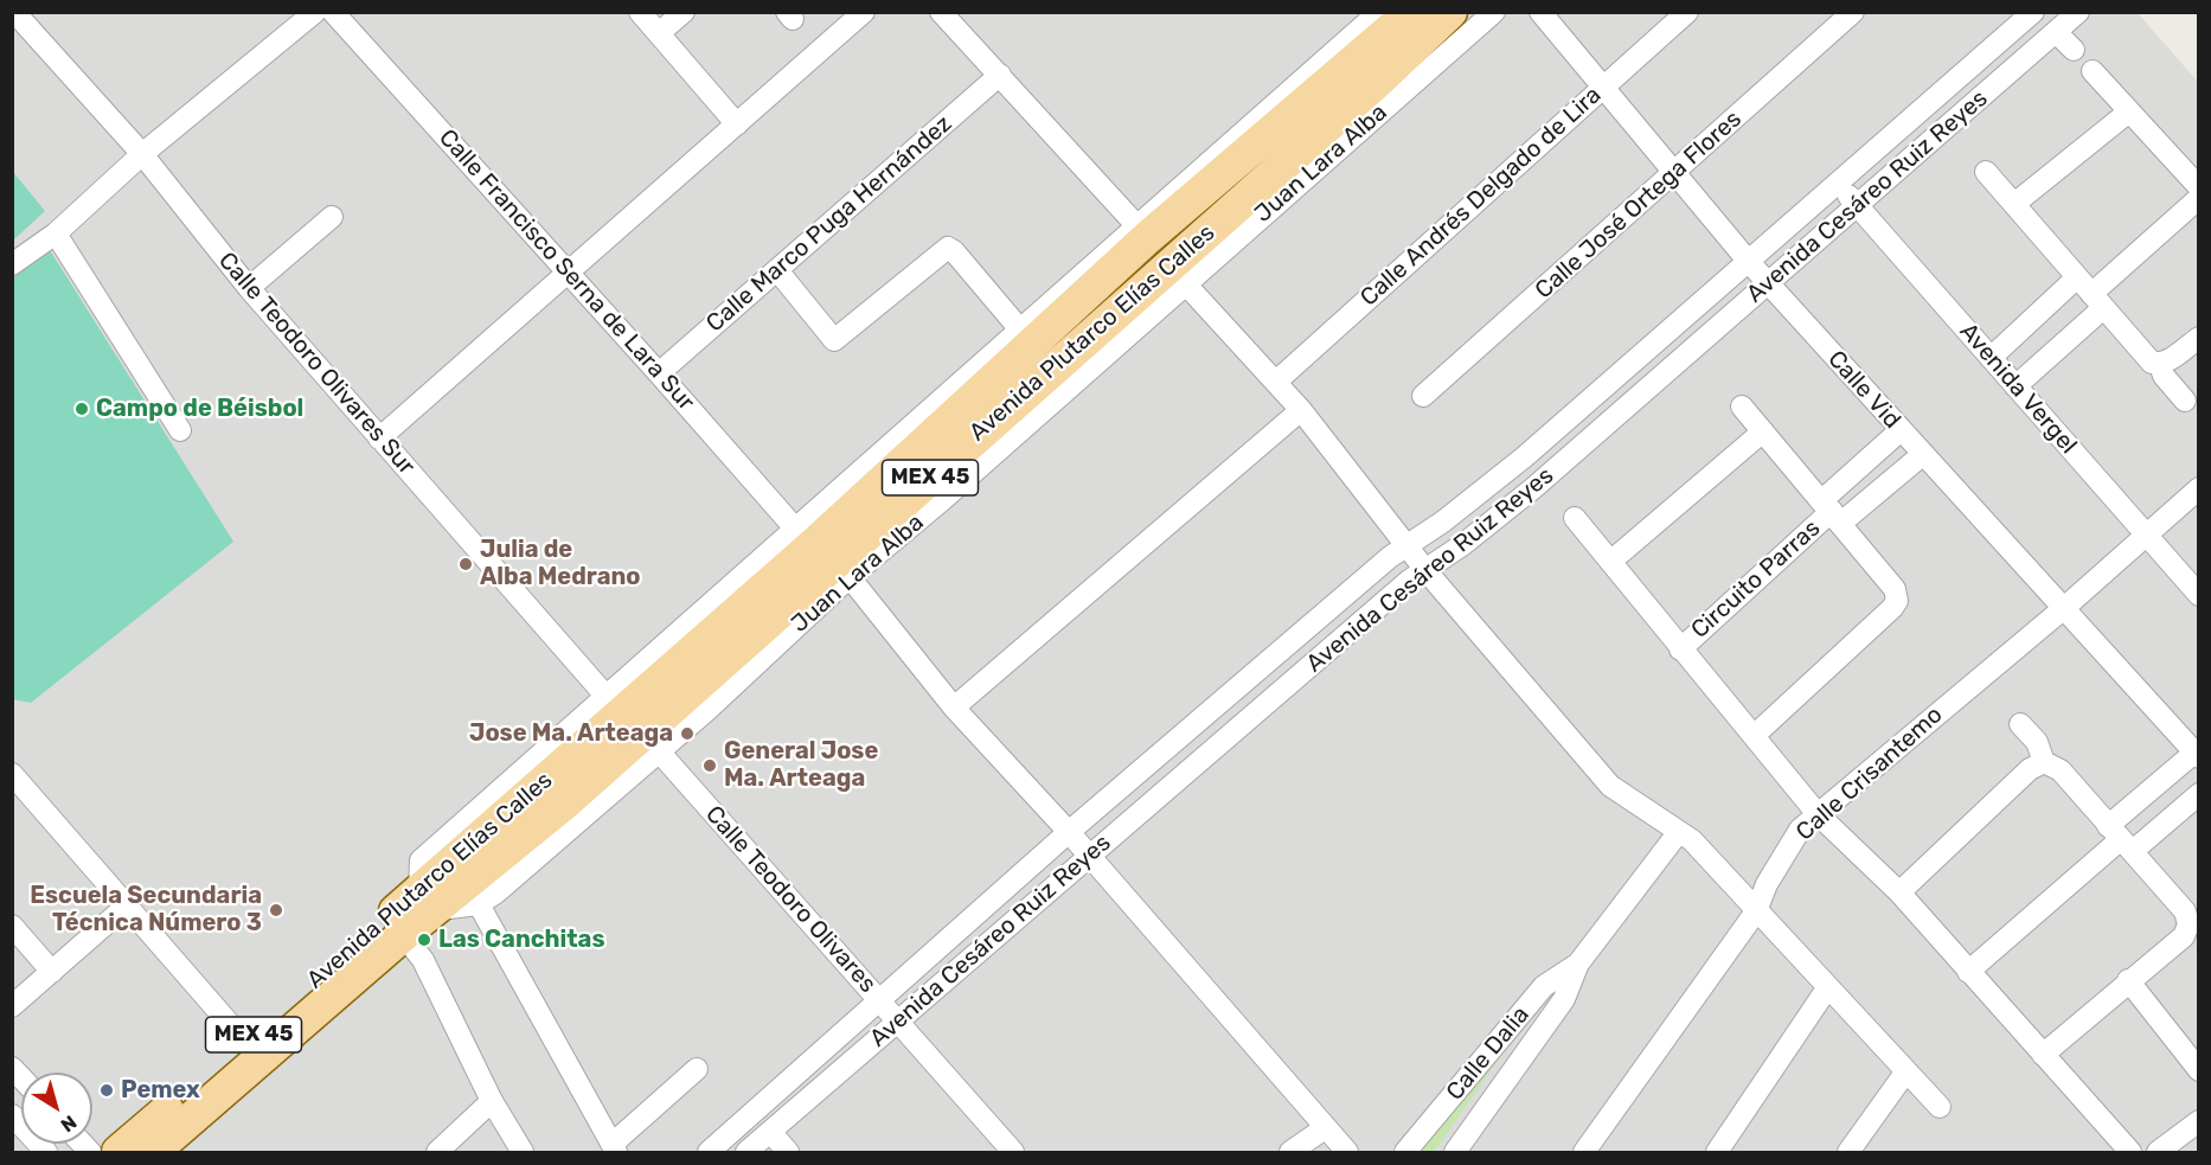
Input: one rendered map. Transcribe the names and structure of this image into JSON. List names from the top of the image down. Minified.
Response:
{"streets":{"main road":["Avenida Plutarco Elías Calles","MEX 45"],"street":["Juan Lara Alba","Calle Andrés Delgado de Lira","Avenida Cesáreo Ruiz Reyes","Calle José Ortega Flores","Calle Marco Puga Hernández","Calle Francisco Serna de Lara Sur","Calle Teodoro Olivares Sur","Avenida Vergel","Calle Vid","Circuito Parras","Calle Crisantemo","Calle Teodoro Olivares","Calle Dalia"]},"crossings":[["Juan Lara Alba","Avenida Plutarco Elías Calles"],["Juan Lara Alba","Calle Teodoro Olivares Sur"],["Juan Lara Alba","Calle Teodoro Olivares"],["Calle Andrés Delgado de Lira","Calle Vid"],["Avenida Cesáreo Ruiz Reyes","Avenida Vergel"],["Avenida Cesáreo Ruiz Reyes","Calle Vid"],["Avenida Cesáreo Ruiz Reyes","Calle Teodoro Olivares"],["Calle José Ortega Flores","Calle Vid"],["Calle Marco Puga Hernández","Calle Francisco Serna de Lara Sur"],["Avenida Plutarco Elías Calles","Calle Teodoro Olivares Sur"],["Avenida Plutarco Elías Calles","Calle Teodoro Olivares"],["Calle Teodoro Olivares Sur","Calle Teodoro Olivares"],["Avenida Vergel","Calle Crisantemo"],["Calle Vid","Circuito Parras"],["Calle Vid","Calle Crisantemo"],["Circuito Parras","Calle Crisantemo"]],"places":["Campo de Béisbol","Julia de Alba Medrano","Jose Ma. Arteaga","General Jose Ma. Arteaga","Escuela Secundaria Técnica Número 3","Las Canchitas","Pemex"],"north":"bottom right"}
